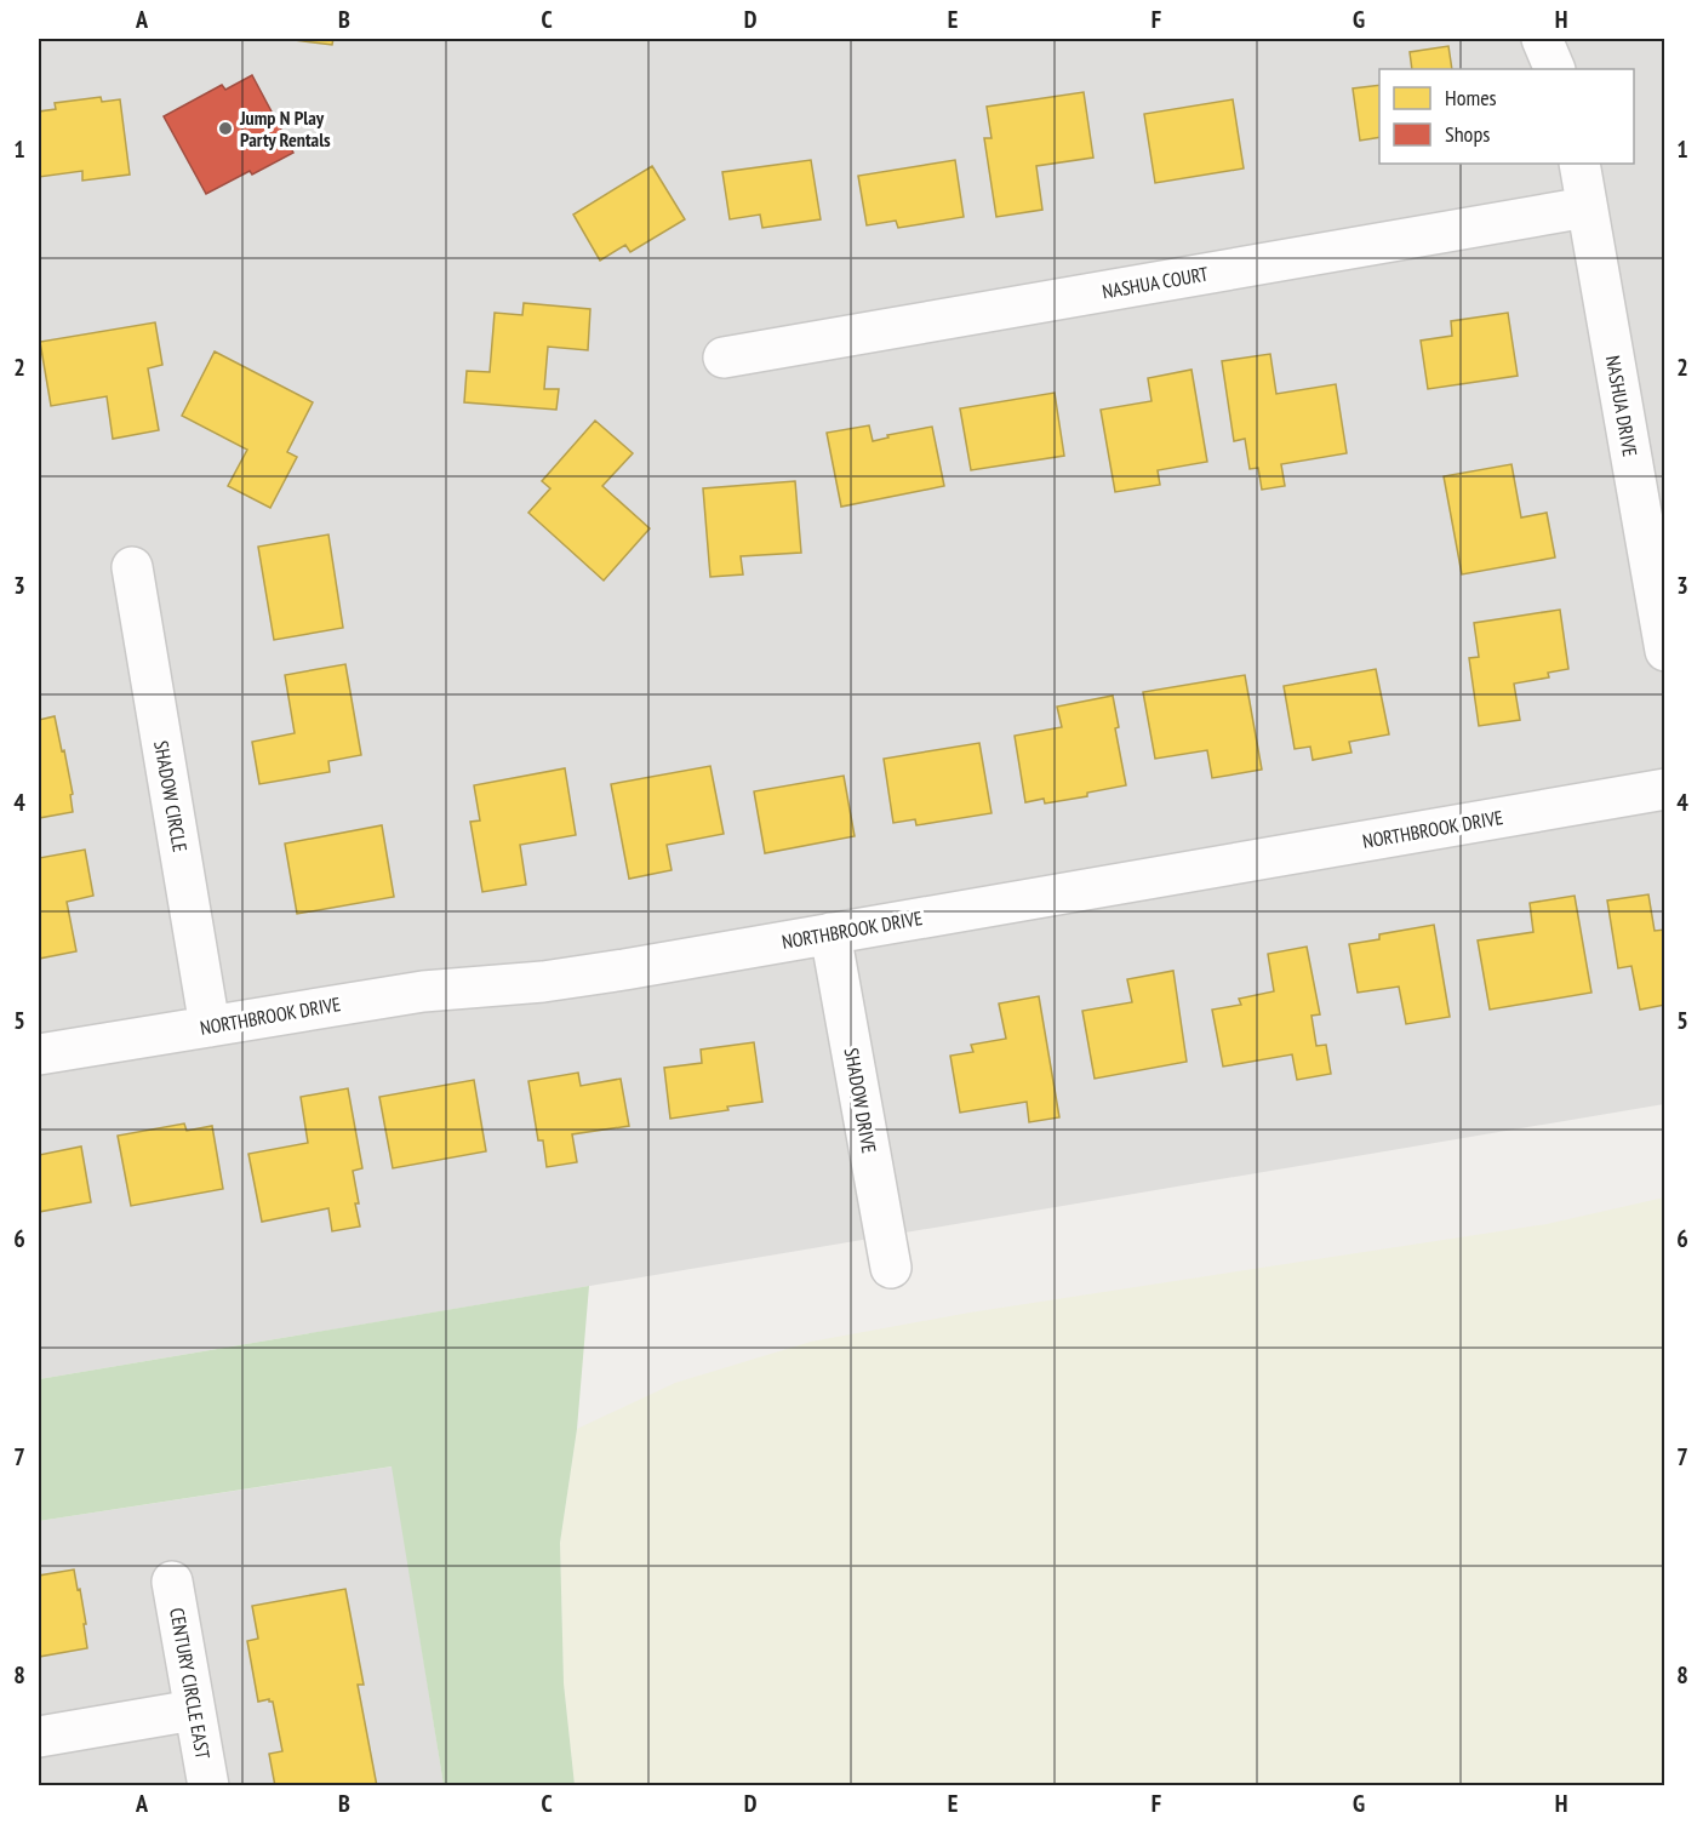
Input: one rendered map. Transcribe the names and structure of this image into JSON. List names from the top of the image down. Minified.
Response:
{"streets":{"street":["NASHUA COURT","NASHUA DRIVE","SHADOW CIRCLE","NORTHBROOK DRIVE","SHADOW DRIVE","CENTURY CIRCLE EAST"]},"crossings":[["NASHUA COURT","NASHUA DRIVE"],["SHADOW CIRCLE","NORTHBROOK DRIVE"],["NORTHBROOK DRIVE","SHADOW DRIVE"]],"places":["Jump N Play Party Rentals"],"legend":["Homes","Shops"],"grid":{"columns":["A","B","C","D","E","F","G","H"],"rows":["1","2","3","4","5","6","7","8"]}}
